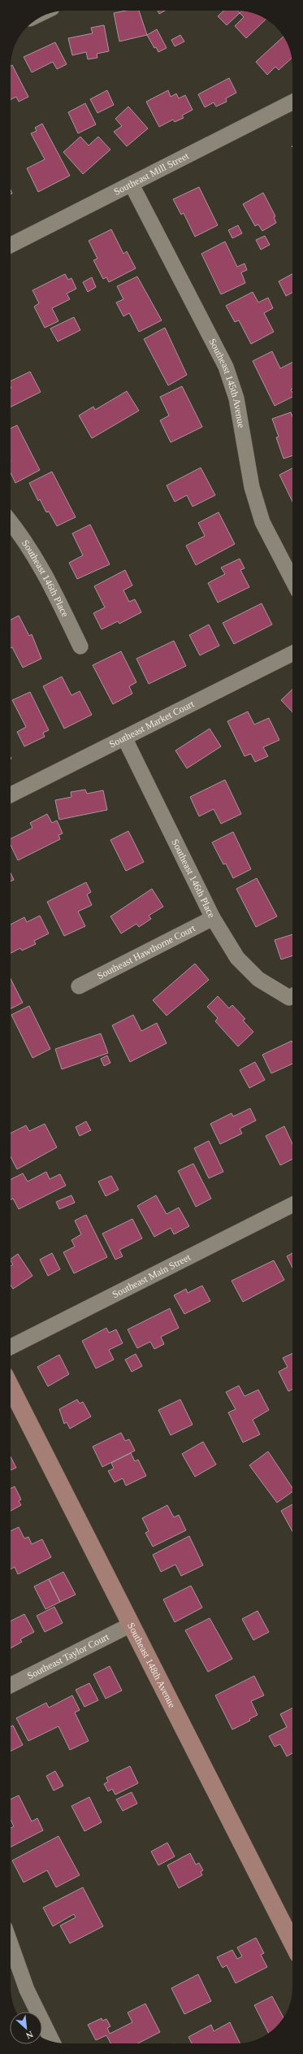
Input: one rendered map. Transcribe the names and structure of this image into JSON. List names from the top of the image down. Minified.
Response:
{"streets":{"main road":["Southeast 148th Avenue"],"street":["Southeast Mill Street","Southeast 145th Avenue","Southeast 146th Place","Southeast Market Court","Southeast Hawthorne Court","Southeast Main Street","Southeast Taylor Court"]},"crossings":[["Southeast Mill Street","Southeast 145th Avenue"],["Southeast 146th Place","Southeast Market Court"],["Southeast 146th Place","Southeast Hawthorne Court"],["Southeast Taylor Court","Southeast 148th Avenue"]],"north":"bottom right"}
